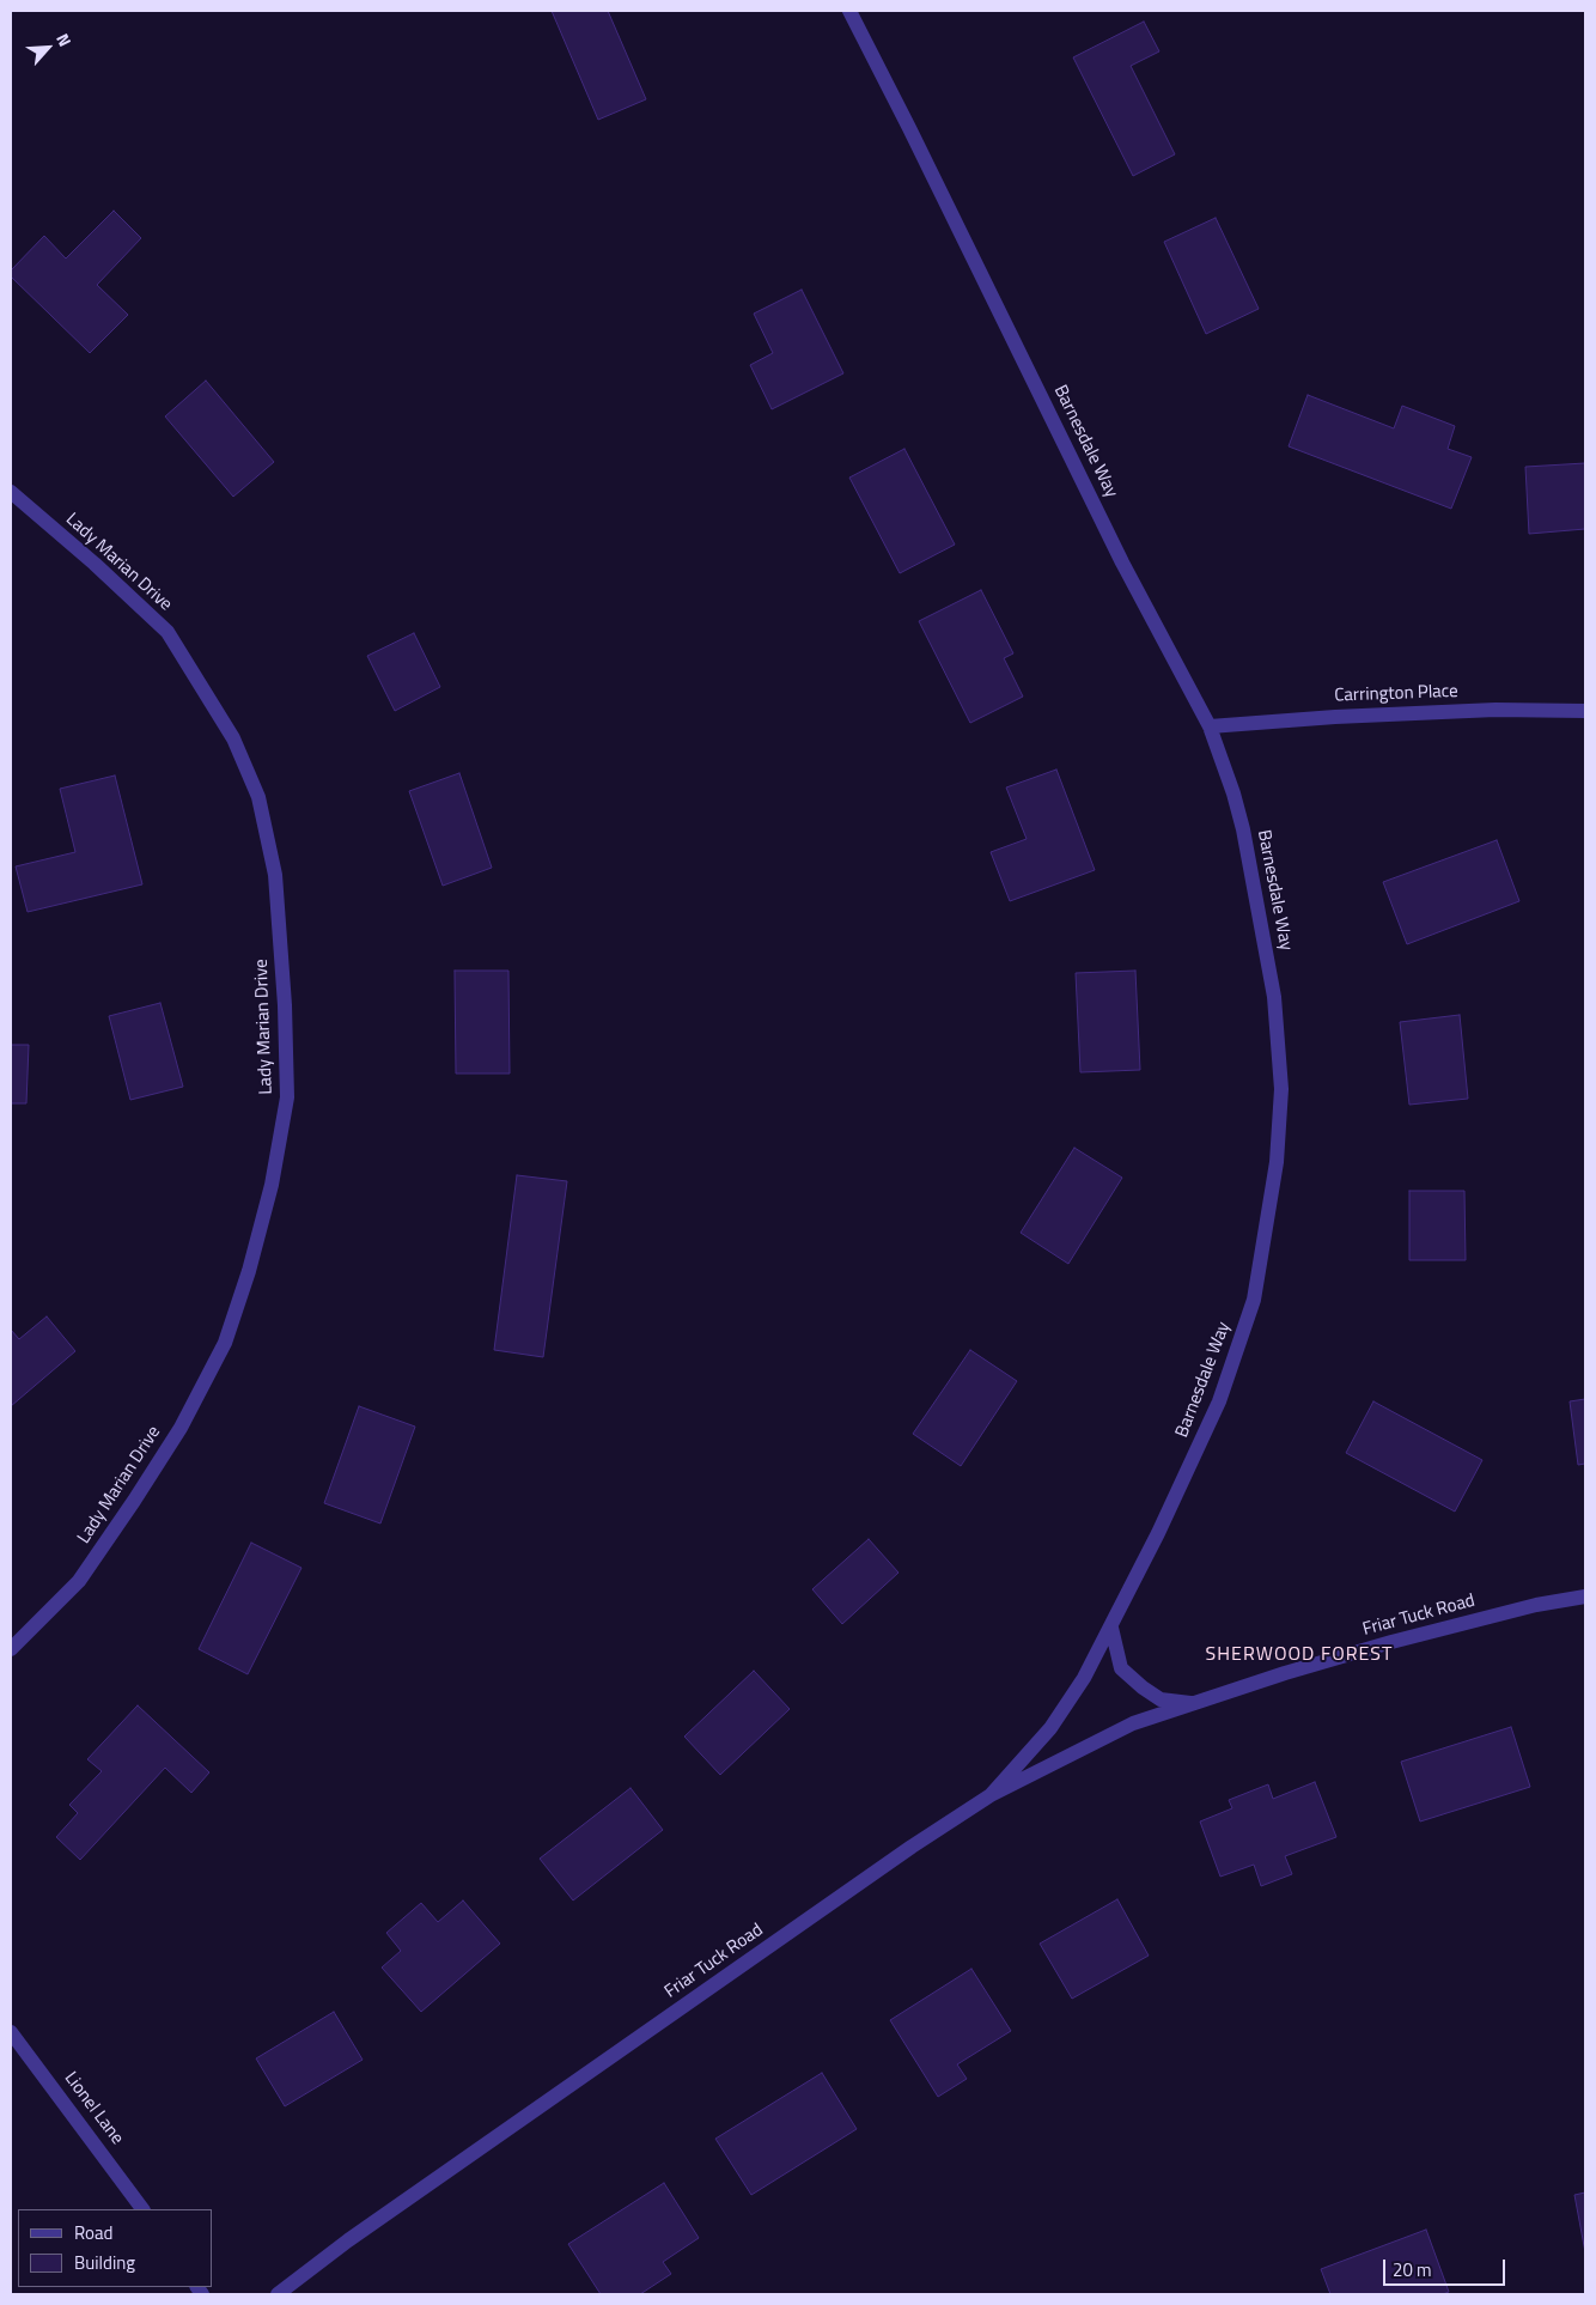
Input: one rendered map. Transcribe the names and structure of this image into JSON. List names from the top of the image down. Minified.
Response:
{"streets":{"street":["Barnesdale Way","Lady Marian Drive","Carrington Place","Friar Tuck Road","Lionel Lane"]},"crossings":[["Barnesdale Way","Carrington Place"],["Barnesdale Way","Friar Tuck Road"]],"districts":["SHERWOOD FOREST"],"legend":["Road","Building"],"scale_bar":"20 m","north":"top right"}
